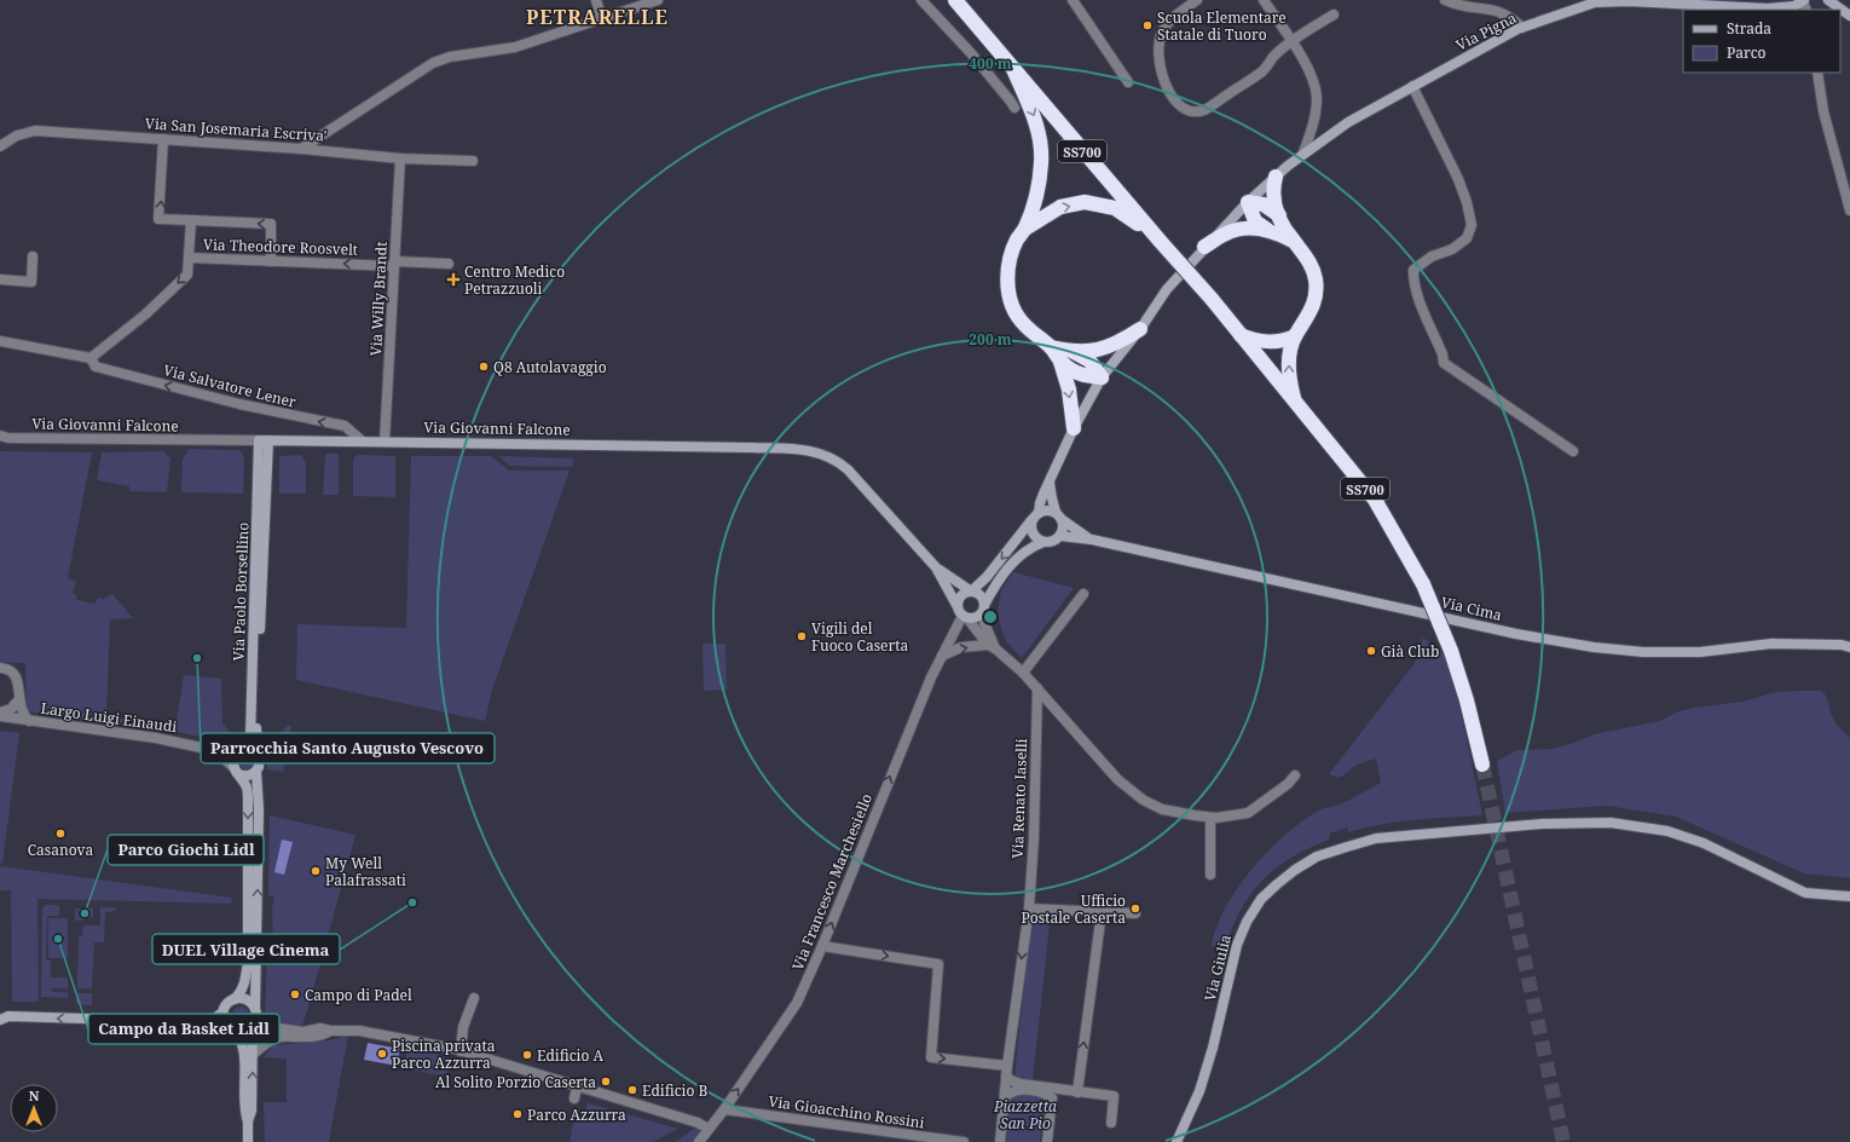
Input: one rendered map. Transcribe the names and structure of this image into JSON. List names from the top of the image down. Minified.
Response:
{"streets":{"highway":["SS700"],"street":["Via Pigna","Via San Josemaria Escriva'","Via Theodore Roosvelt","Via Willy Brandt","Via Salvatore Lener","Via Giovanni Falcone","Via Paolo Borsellino","Via Cima","Largo Luigi Einaudi","Via Renato Iaselli","Via Francesco Marchesiello","Via Giulia","Via Gioacchino Rossini"]},"crossings":[["Via San Josemaria Escriva'","Via Willy Brandt"],["Via Theodore Roosvelt","Via Willy Brandt"],["Via Theodore Roosvelt","Via Salvatore Lener"],["Via Willy Brandt","Via Giovanni Falcone"],["Via Salvatore Lener","Via Giovanni Falcone"],["Via Giovanni Falcone","Via Paolo Borsellino"],["Via Giovanni Falcone","Via Francesco Marchesiello"],["Via Paolo Borsellino","Largo Luigi Einaudi"],["Via Francesco Marchesiello","Via Gioacchino Rossini"]],"one_way":["Via Theodore Roosvelt","Via Salvatore Lener","Via Francesco Marchesiello"],"districts":["PETRARELLE"],"parks":["Piazzetta San Pio"],"places":{"other":["Scuola Elementare Statale di Tuoro","Q8 Autolavaggio","Vigili del Fuoco Caserta","Già Club","Parrocchia Santo Augusto Vescovo","Casanova","My Well Palafrassati","DUEL Village Cinema","Ufficio Postale Caserta","Parco Giochi Lidl","Campo da Basket Lidl","Campo di Padel","Piscina privata Parco Azzurra","Edificio A","Al Solito Porzio Caserta","Edificio B","Parco Azzurra"],"health":["Centro Medico Petrazzuoli"]},"legend":["Strada","Parco"],"north":"top","rings":["400 m","200 m"]}
